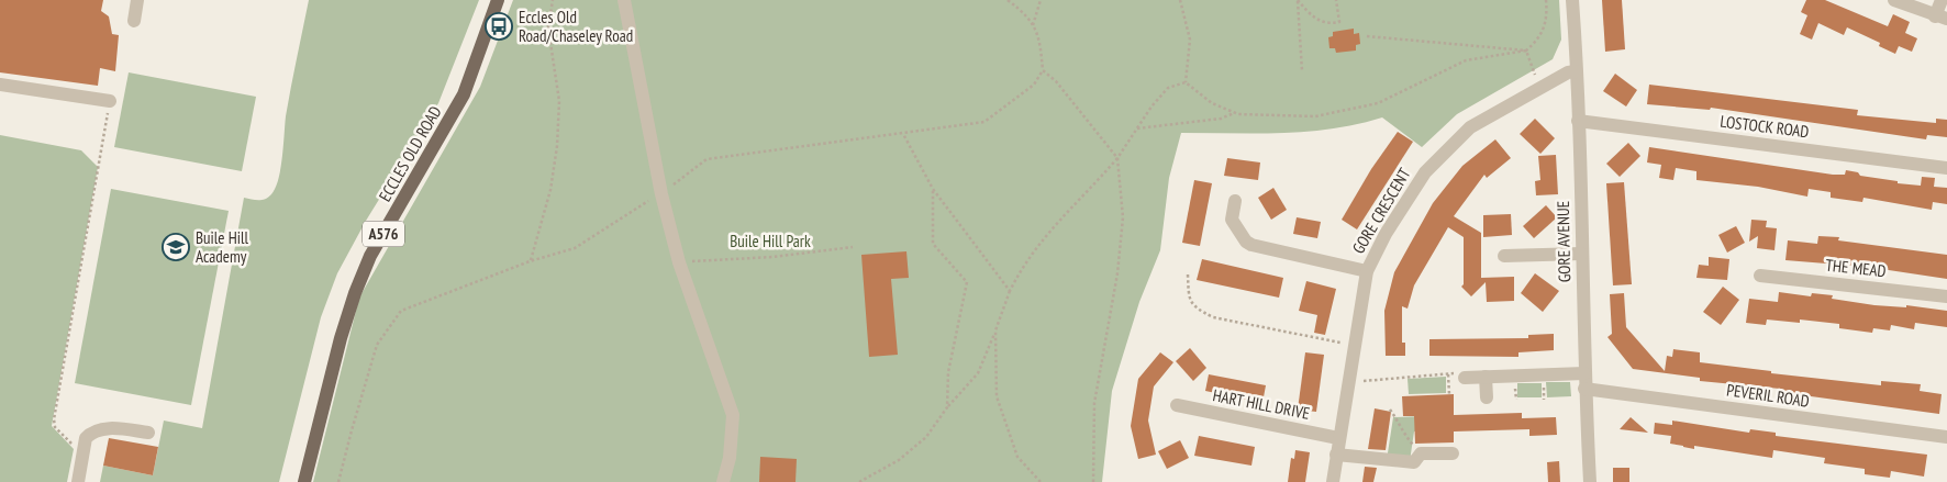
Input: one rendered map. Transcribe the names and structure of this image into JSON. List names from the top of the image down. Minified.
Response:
{"streets":{"main road":["ECCLES OLD ROAD","A576"],"street":["LOSTOCK ROAD","GORE CRESCENT","GORE AVENUE","THE MEAD","PEVERIL ROAD","HART HILL DRIVE"]},"crossings":[["LOSTOCK ROAD","GORE AVENUE"],["GORE CRESCENT","GORE AVENUE"],["GORE CRESCENT","HART HILL DRIVE"],["GORE AVENUE","PEVERIL ROAD"]],"parks":["Buile Hill Park"],"places":{"bus stop":["Eccles Old Road/Chaseley Road"],"school or university":["Buile Hill Academy"]}}
